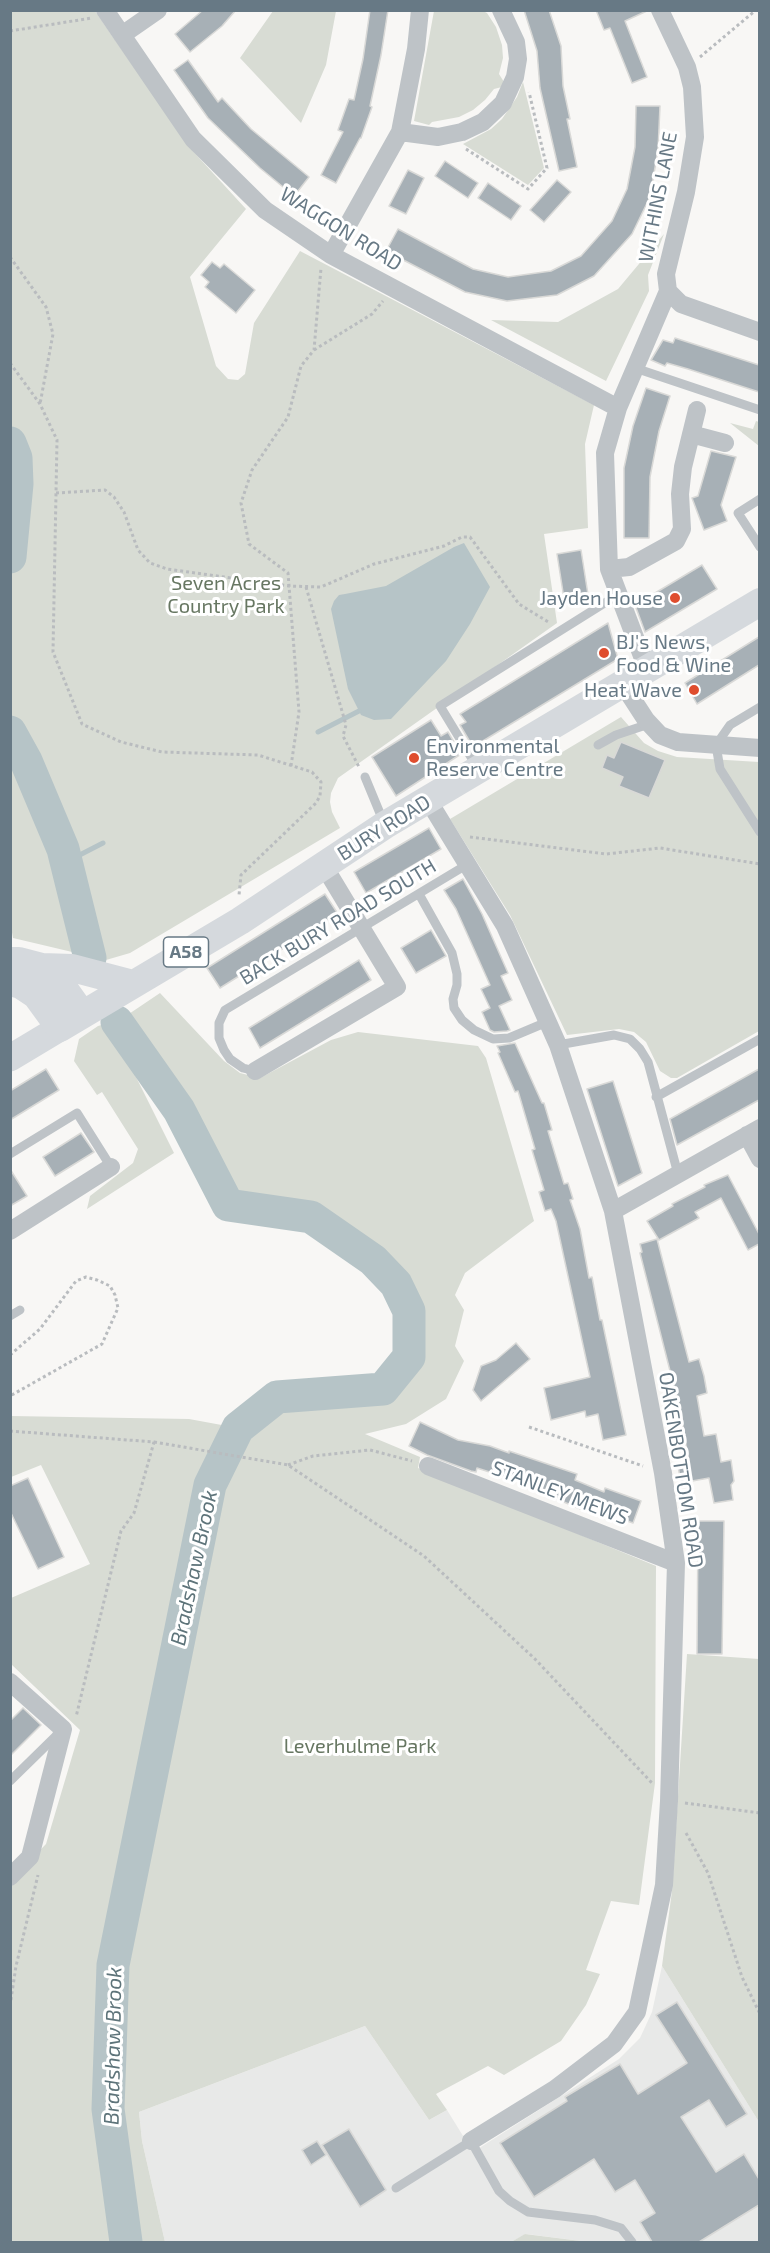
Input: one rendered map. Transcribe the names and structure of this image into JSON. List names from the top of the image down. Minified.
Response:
{"streets":{"highway":["BURY ROAD","A58"],"street":["WITHINS LANE","WAGGON ROAD","OAKENBOTTOM ROAD","STANLEY MEWS"],"lane":["BACK BURY ROAD SOUTH"]},"crossings":[["BURY ROAD","OAKENBOTTOM ROAD"],["BACK BURY ROAD SOUTH","OAKENBOTTOM ROAD"],["OAKENBOTTOM ROAD","STANLEY MEWS"]],"water":["Bradshaw Brook"],"parks":["Seven Acres Country Park","Leverhulme Park"],"places":["Jayden House","BJ's News, Food & Wine","Heat Wave","Environmental Reserve Centre"]}
